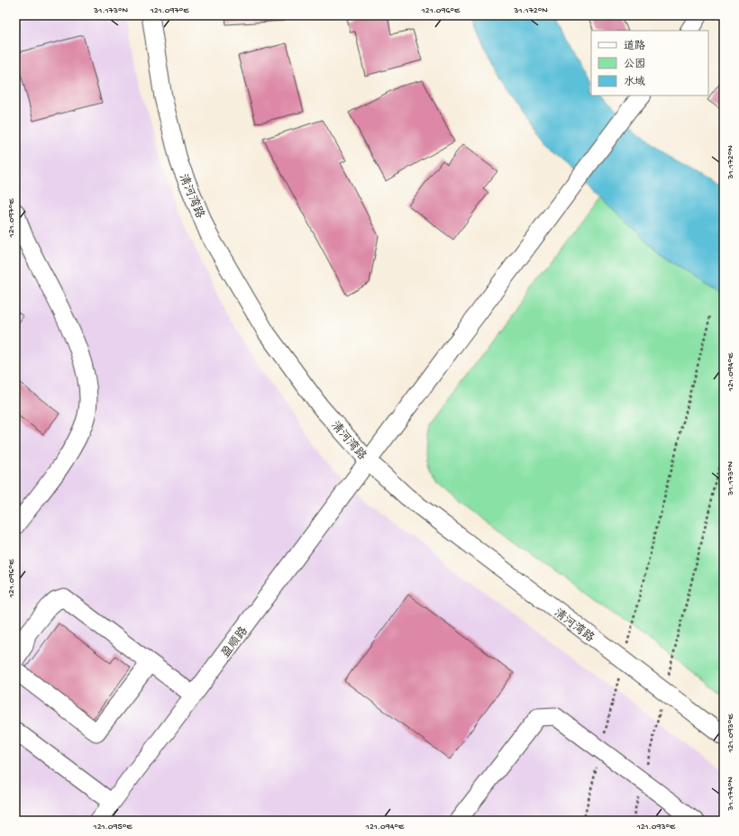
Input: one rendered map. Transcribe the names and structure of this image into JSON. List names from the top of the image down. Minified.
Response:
{"streets":{"street":["清河湾路","盈顺路"]},"crossings":[["清河湾路","盈顺路"]],"legend":["道路","公园","水域"],"coordinates":["31.173°N","121.097°E","121.096°E","31.172°N","121.094°E","121.093°E","31.174°N","121.095°E"]}
